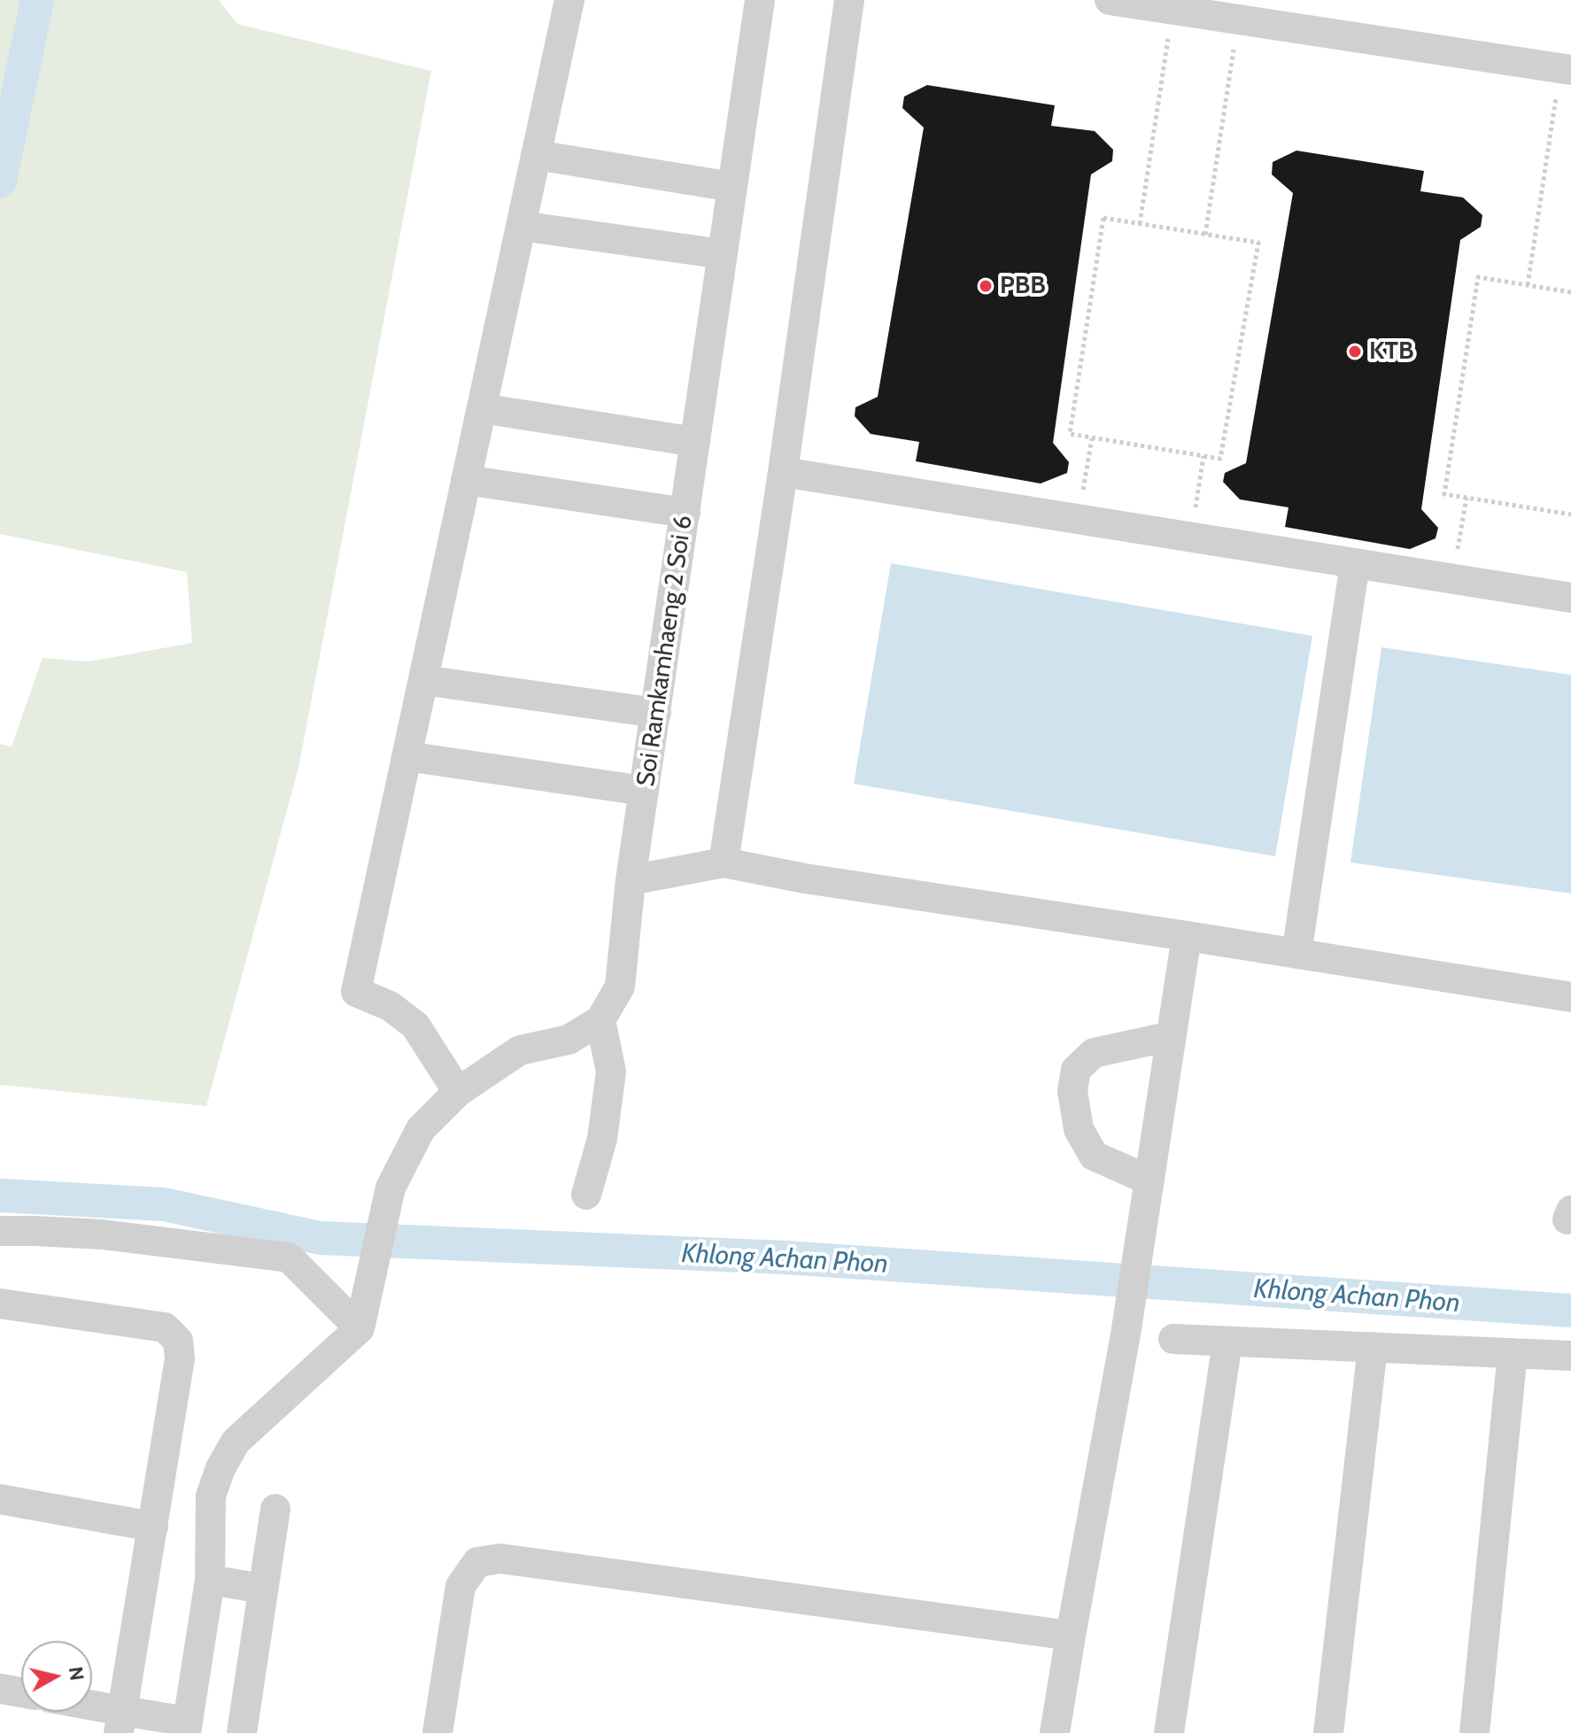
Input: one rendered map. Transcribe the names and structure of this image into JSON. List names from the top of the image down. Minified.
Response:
{"streets":{"street":["Soi Ramkamhaeng 2 Soi 6"]},"water":["Khlong Achan Phon"],"places":["PBB","KTB"],"north":"right"}
